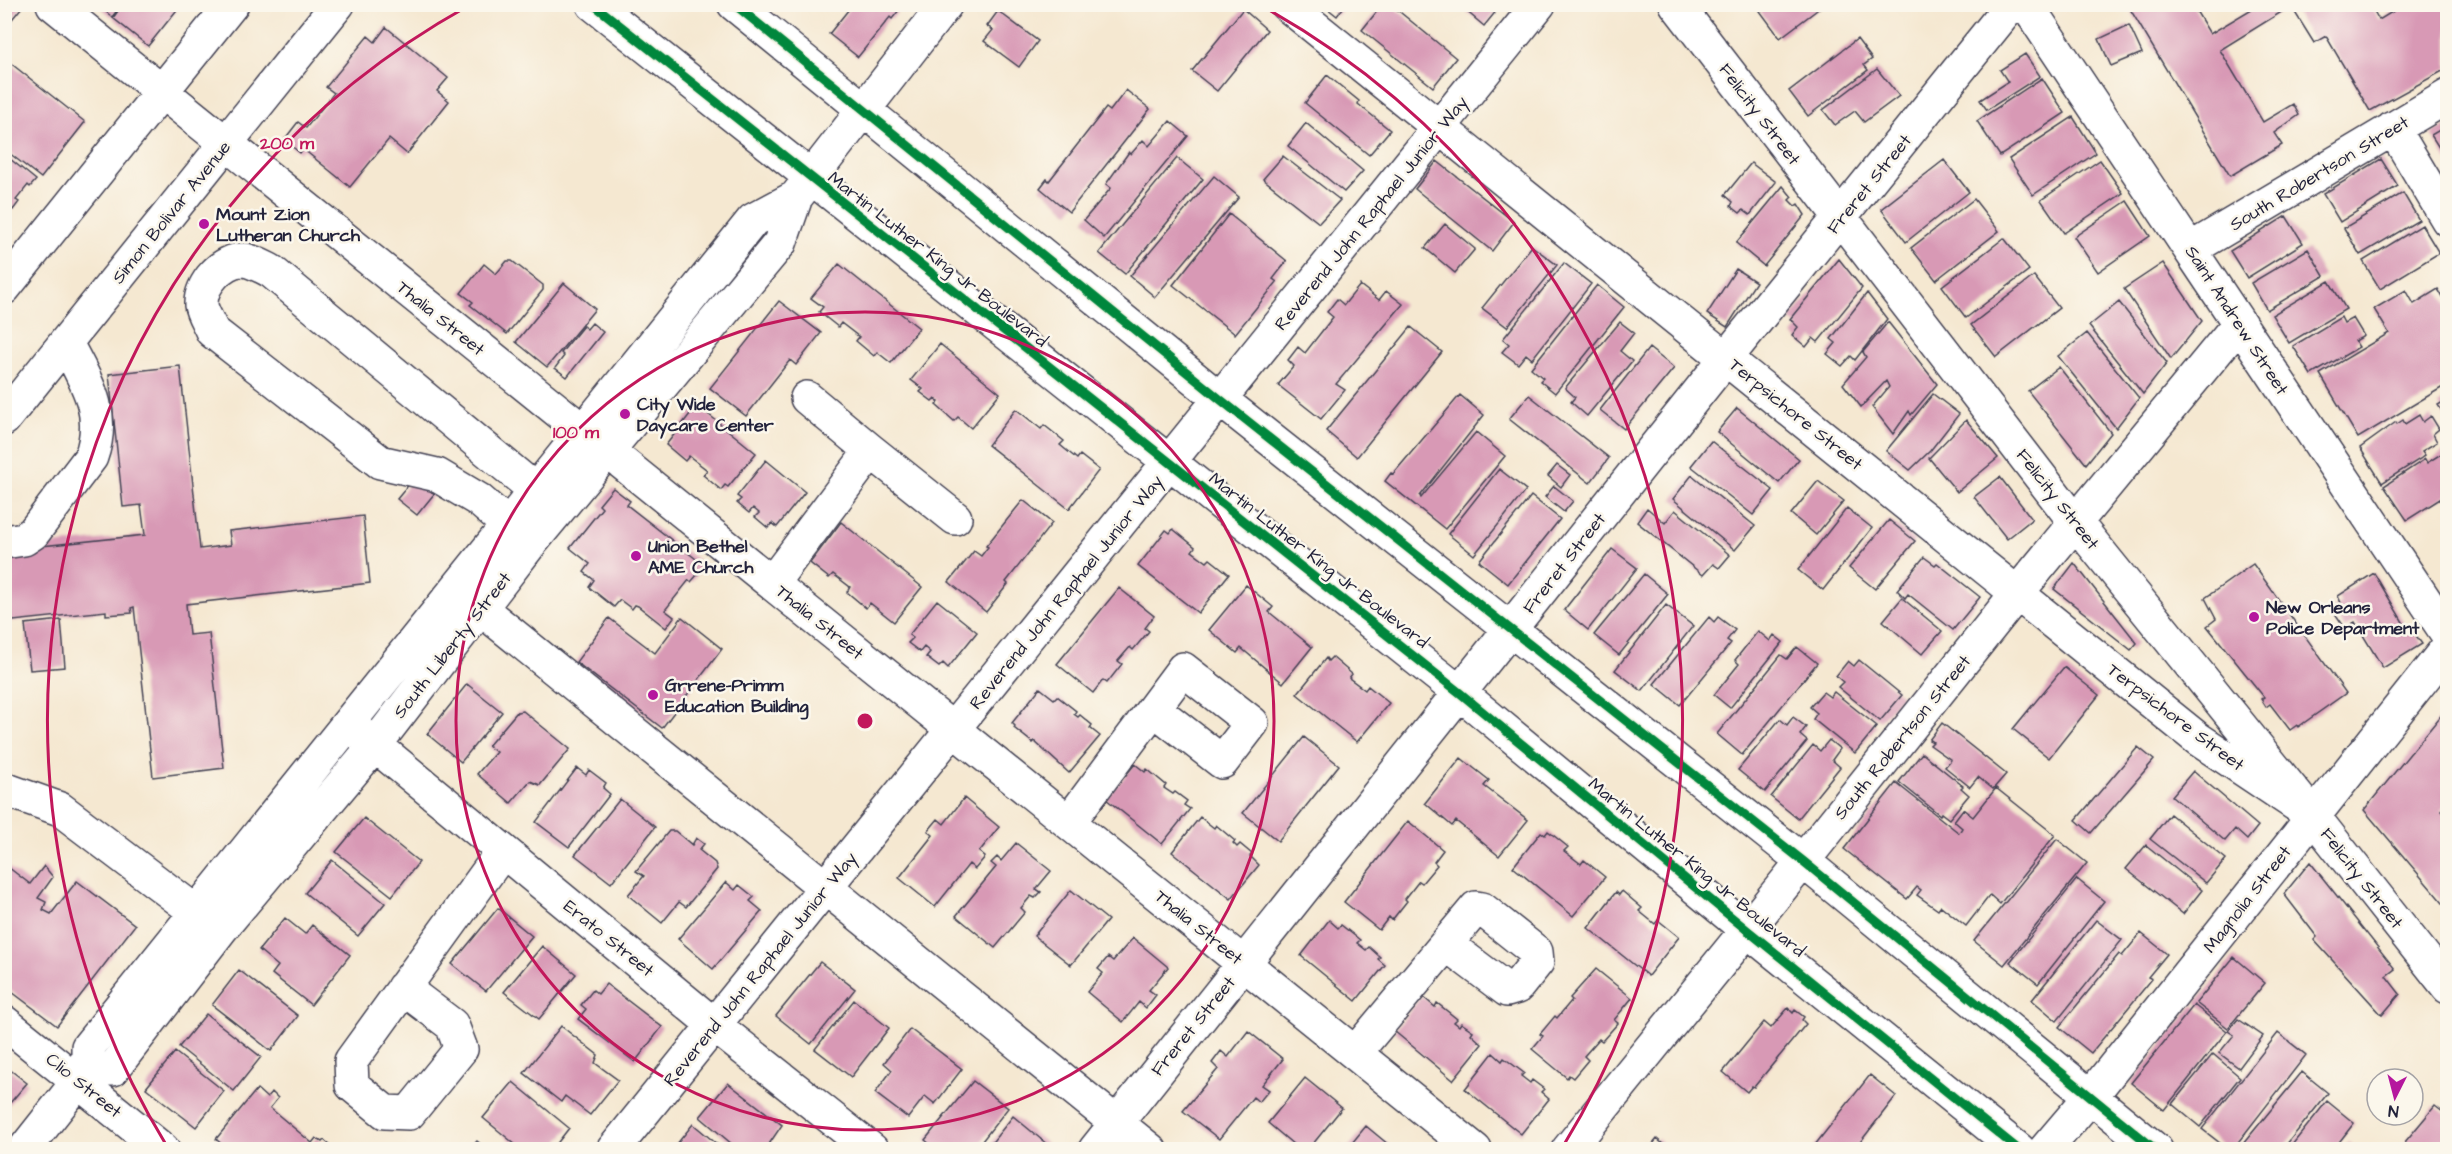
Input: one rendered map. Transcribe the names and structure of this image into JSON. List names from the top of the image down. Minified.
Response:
{"streets":{"street":["Felicity Street","South Robertson Street","Freret Street","Simon Bolivar Avenue","Reverend John Raphael Junior Way","Martin Luther King Jr Boulevard","Thalia Street","Saint Andrew Street","Terpsichore Street","South Liberty Street","Magnolia Street","Erato Street","Clio Street"]},"crossings":[["Felicity Street","South Robertson Street"],["Felicity Street","Freret Street"],["Felicity Street","Terpsichore Street"],["Felicity Street","Magnolia Street"],["South Robertson Street","Martin Luther King Jr Boulevard"],["South Robertson Street","Saint Andrew Street"],["South Robertson Street","Terpsichore Street"],["Freret Street","Martin Luther King Jr Boulevard"],["Freret Street","Thalia Street"],["Freret Street","Terpsichore Street"],["Simon Bolivar Avenue","Thalia Street"],["Reverend John Raphael Junior Way","Martin Luther King Jr Boulevard"],["Reverend John Raphael Junior Way","Thalia Street"],["Reverend John Raphael Junior Way","Terpsichore Street"],["Reverend John Raphael Junior Way","Erato Street"],["Martin Luther King Jr Boulevard","South Liberty Street"],["Thalia Street","South Liberty Street"],["Terpsichore Street","Magnolia Street"],["South Liberty Street","Erato Street"],["South Liberty Street","Clio Street"]],"places":["Mount Zion Lutheran Church","City Wide Daycare Center","Union Bethel AME Church","New Orleans Police Department","Grrene-Primm Education Building"],"north":"bottom","rings":["200 m","100 m"]}
